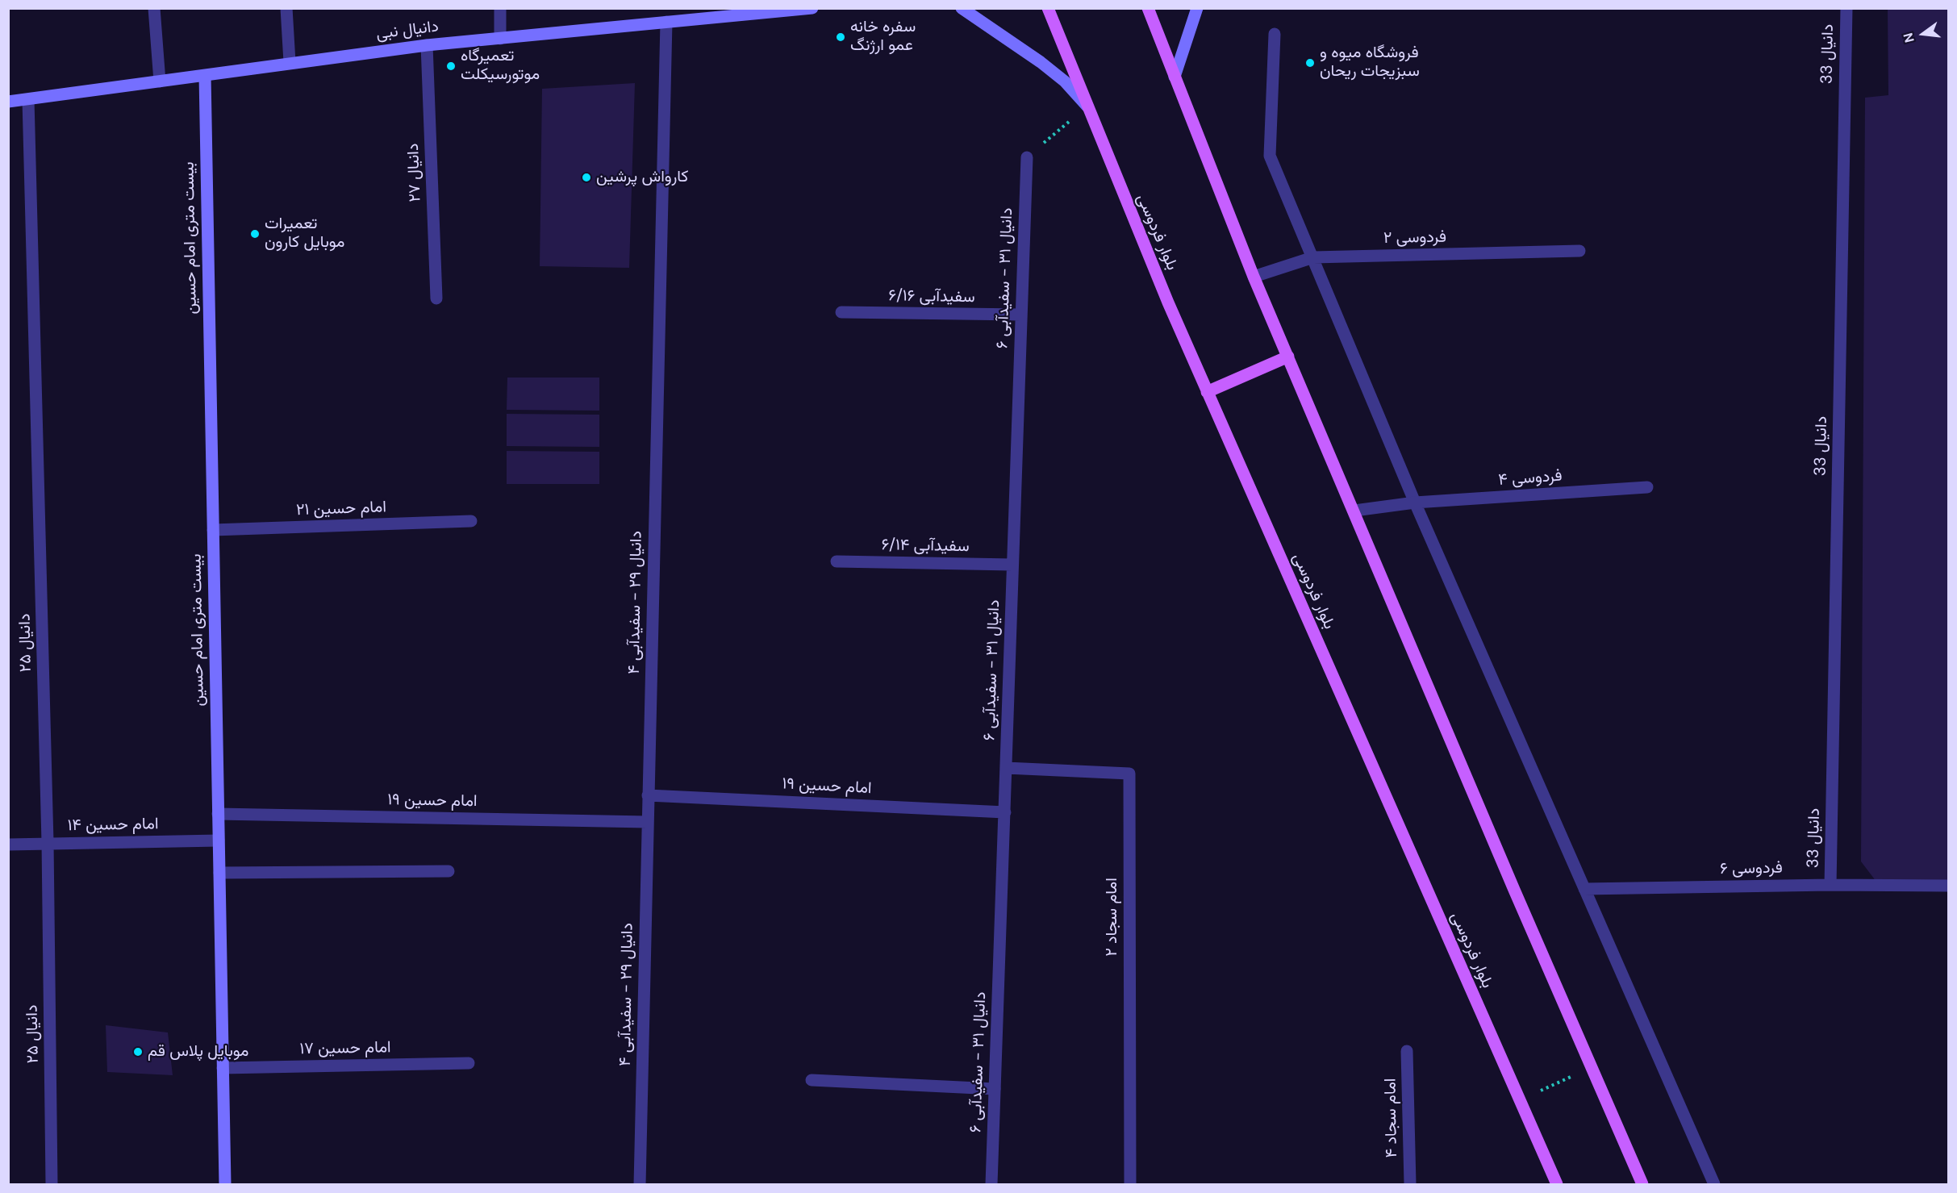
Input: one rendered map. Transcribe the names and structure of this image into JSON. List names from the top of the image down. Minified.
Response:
{"streets":{"main road":["دانیال نبی","بلوار فردوسی","بیست متری امام حسین"],"street":["دانیال 33","دانیال ۲۷","فردوسی ۲","دانیال ۳۱ - سفیدآبی ۶","سفیدآبی ۶/۱۶","فردوسی ۴","امام حسین ۲۱","سفیدآبی ۶/۱۴","دانیال ۲۹ - سفیدآبی ۴","دانیال ۲۵","امام حسین ۱۹","امام حسین ۱۴","فردوسی ۶","امام سجاد ۲","امام حسین ۱۷","امام سجاد ۴"]},"crossings":[["دانیال نبی","دانیال ۲۷"],["دانیال نبی","بیست متری امام حسین"],["دانیال نبی","دانیال ۲۹ - سفیدآبی ۴"],["دانیال نبی","دانیال ۲۵"],["دانیال 33","فردوسی ۶"],["بیست متری امام حسین","امام حسین ۲۱"],["بیست متری امام حسین","امام حسین ۱۹"],["بیست متری امام حسین","امام حسین ۱۴"],["بیست متری امام حسین","امام حسین ۱۷"],["دانیال ۳۱ - سفیدآبی ۶","سفیدآبی ۶/۱۶"],["دانیال ۳۱ - سفیدآبی ۶","سفیدآبی ۶/۱۴"],["دانیال ۳۱ - سفیدآبی ۶","امام حسین ۱۹"],["دانیال ۳۱ - سفیدآبی ۶","امام سجاد ۲"],["دانیال ۲۹ - سفیدآبی ۴","امام حسین ۱۹"],["دانیال ۲۵","امام حسین ۱۴"]],"places":["سفره خانه عمو ارژنگ","فروشگاه میوه و سبزیجات ریحان","تعمیرگاه موتورسیکلت","کارواش پرشین","تعمیرات موبایل کارون","موبایل پلاس قم"],"north":"left"}
